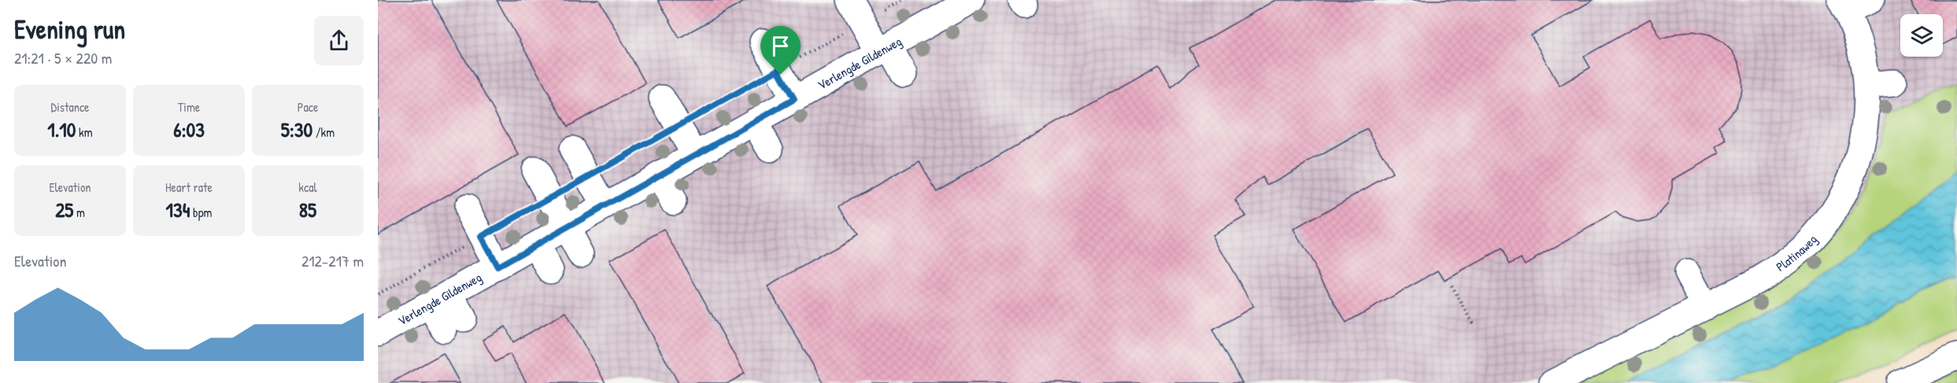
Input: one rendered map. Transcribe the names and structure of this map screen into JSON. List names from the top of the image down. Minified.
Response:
{"streets":{"main road":["Verlengde Gildenweg","Platinaweg"]},"page":{"heading":["Evening run","21:21 · 5 × 220 m"],"stats":[["Distance","1.10 km"],["Time","6:03"],["Pace","5:30 /km"],["Elevation","25 m"],["Heart rate","134 bpm"],["kcal","85"]],"chart":["Elevation","212–217 m"]}}
